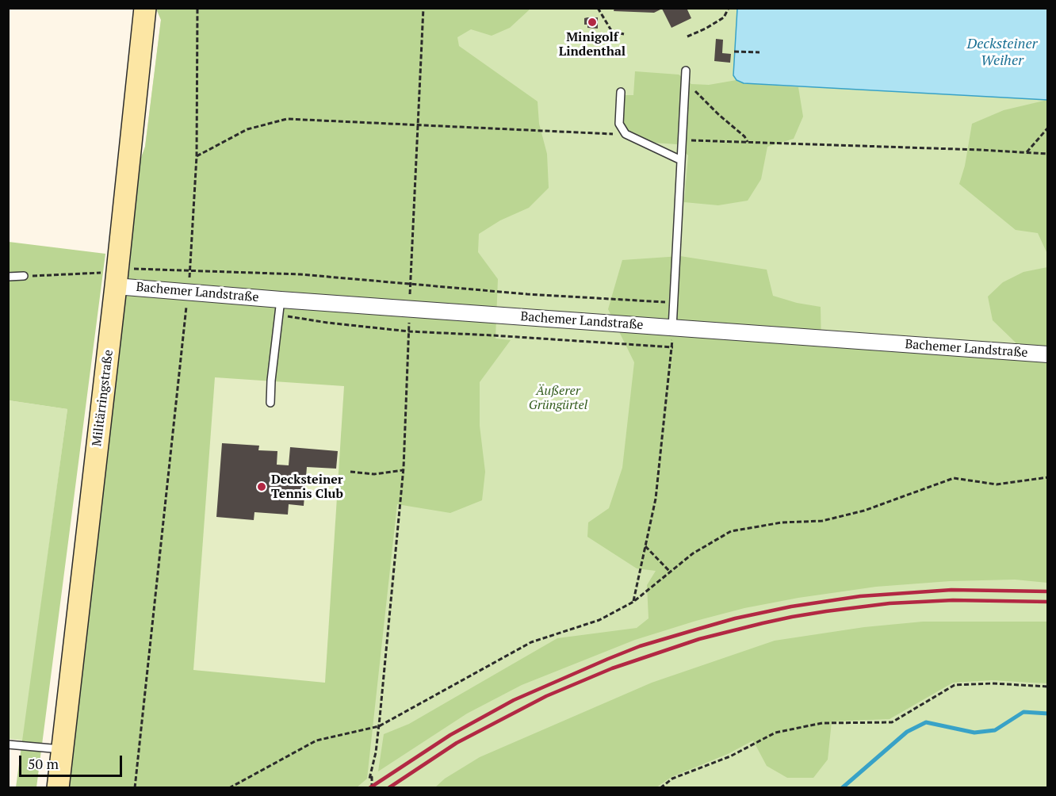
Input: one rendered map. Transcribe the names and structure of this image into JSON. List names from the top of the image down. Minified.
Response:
{"streets":{"main road":["Militärringstraße"],"street":["Bachemer Landstraße"]},"crossings":[["Bachemer Landstraße","Militärringstraße"]],"water":["Decksteiner Weiher"],"parks":["Äußerer Grüngürtel"],"places":["Minigolf Lindenthal","Decksteiner Tennis Club"],"scale_bar":"50 m"}
